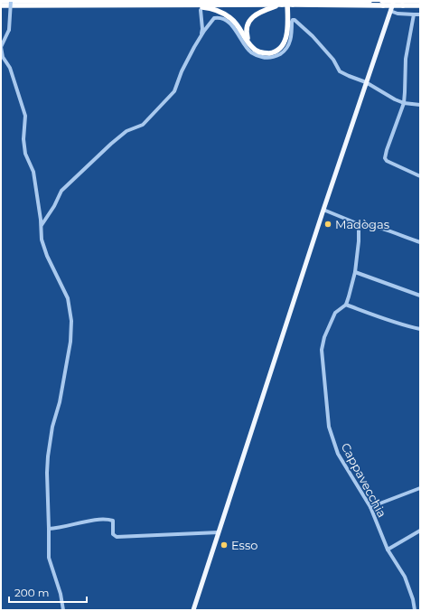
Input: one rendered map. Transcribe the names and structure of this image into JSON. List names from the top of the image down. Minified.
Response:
{"streets":{"street":["Cappavecchia"]},"places":["Madògas","Esso"],"scale_bar":"200 m"}
